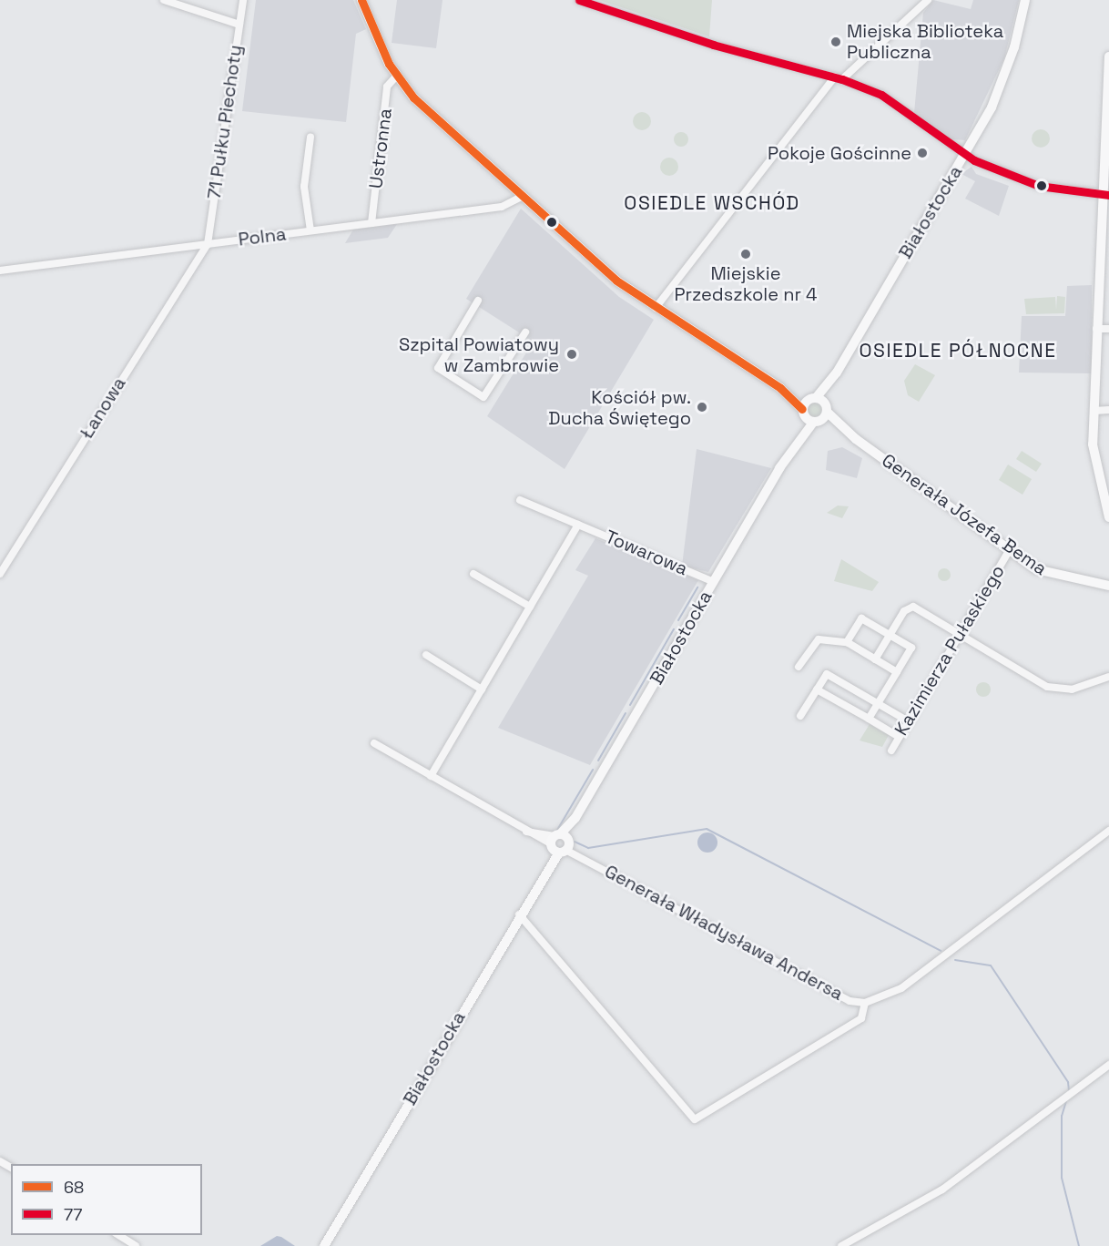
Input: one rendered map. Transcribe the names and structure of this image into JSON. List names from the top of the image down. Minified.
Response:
{"streets":{"main road":["Białostocka","Generała Józefa Bema"],"street":["71 Pułku Piechoty","Ustronna","Polna","Łanowa","Towarowa","Kazimierza Pułaskiego","Generała Władysława Andersa"]},"crossings":[["71 Pułku Piechoty","Polna"],["71 Pułku Piechoty","Łanowa"],["Ustronna","Polna"],["Białostocka","Generała Józefa Bema"],["Białostocka","Towarowa"],["Białostocka","Generała Władysława Andersa"],["Polna","Łanowa"],["Generała Józefa Bema","Kazimierza Pułaskiego"]],"districts":["OSIEDLE WSCHÓD","OSIEDLE PÓŁNOCNE"],"places":["Miejska Biblioteka Publiczna","Pokoje Gościnne","Miejskie Przedszkole nr 4","Szpital Powiatowy w Zambrowie","Kościół pw. Ducha Świętego"],"lines":["transit line 68","transit line 77"],"legend":["68","77"]}
